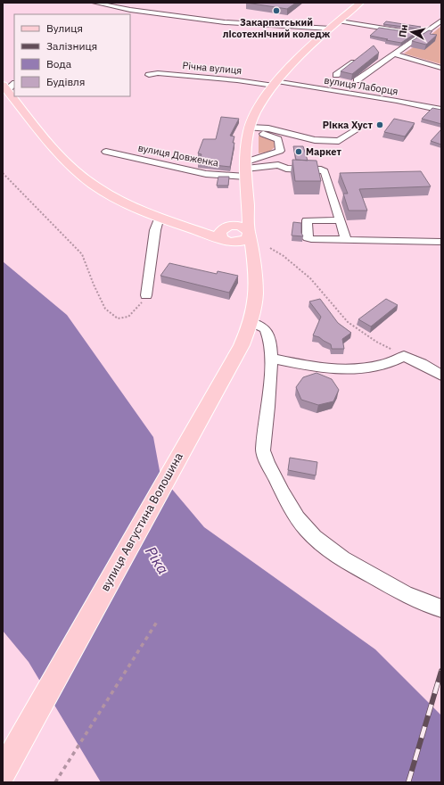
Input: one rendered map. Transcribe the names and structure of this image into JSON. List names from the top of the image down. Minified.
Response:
{"streets":{"main road":["вулиця Августина Волошина"],"street":["Річна вулиця","вулиця Лаборця","вулиця Довженка"]},"crossings":[["Річна вулиця","вулиця Лаборця"],["Річна вулиця","вулиця Августина Волошина"],["вулиця Лаборця","вулиця Августина Волошина"],["вулиця Довженка","вулиця Августина Волошина"]],"water":["Ріка"],"places":["Закарпатський лісотехнічний коледж","Рікка Хуст","Маркет"],"legend":["Вулиця","Залізниця","Вода","Будівля"],"north":"left"}
